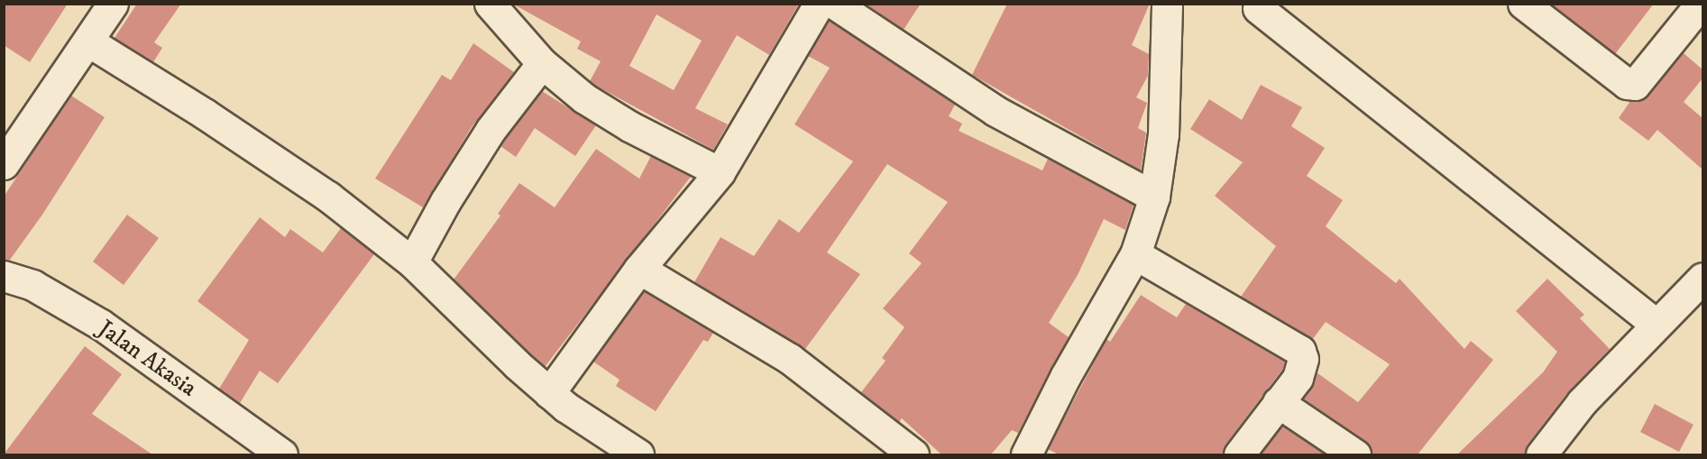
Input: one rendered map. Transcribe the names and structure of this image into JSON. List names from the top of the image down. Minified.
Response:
{"streets":{"street":["Jalan Akasia"]}}
